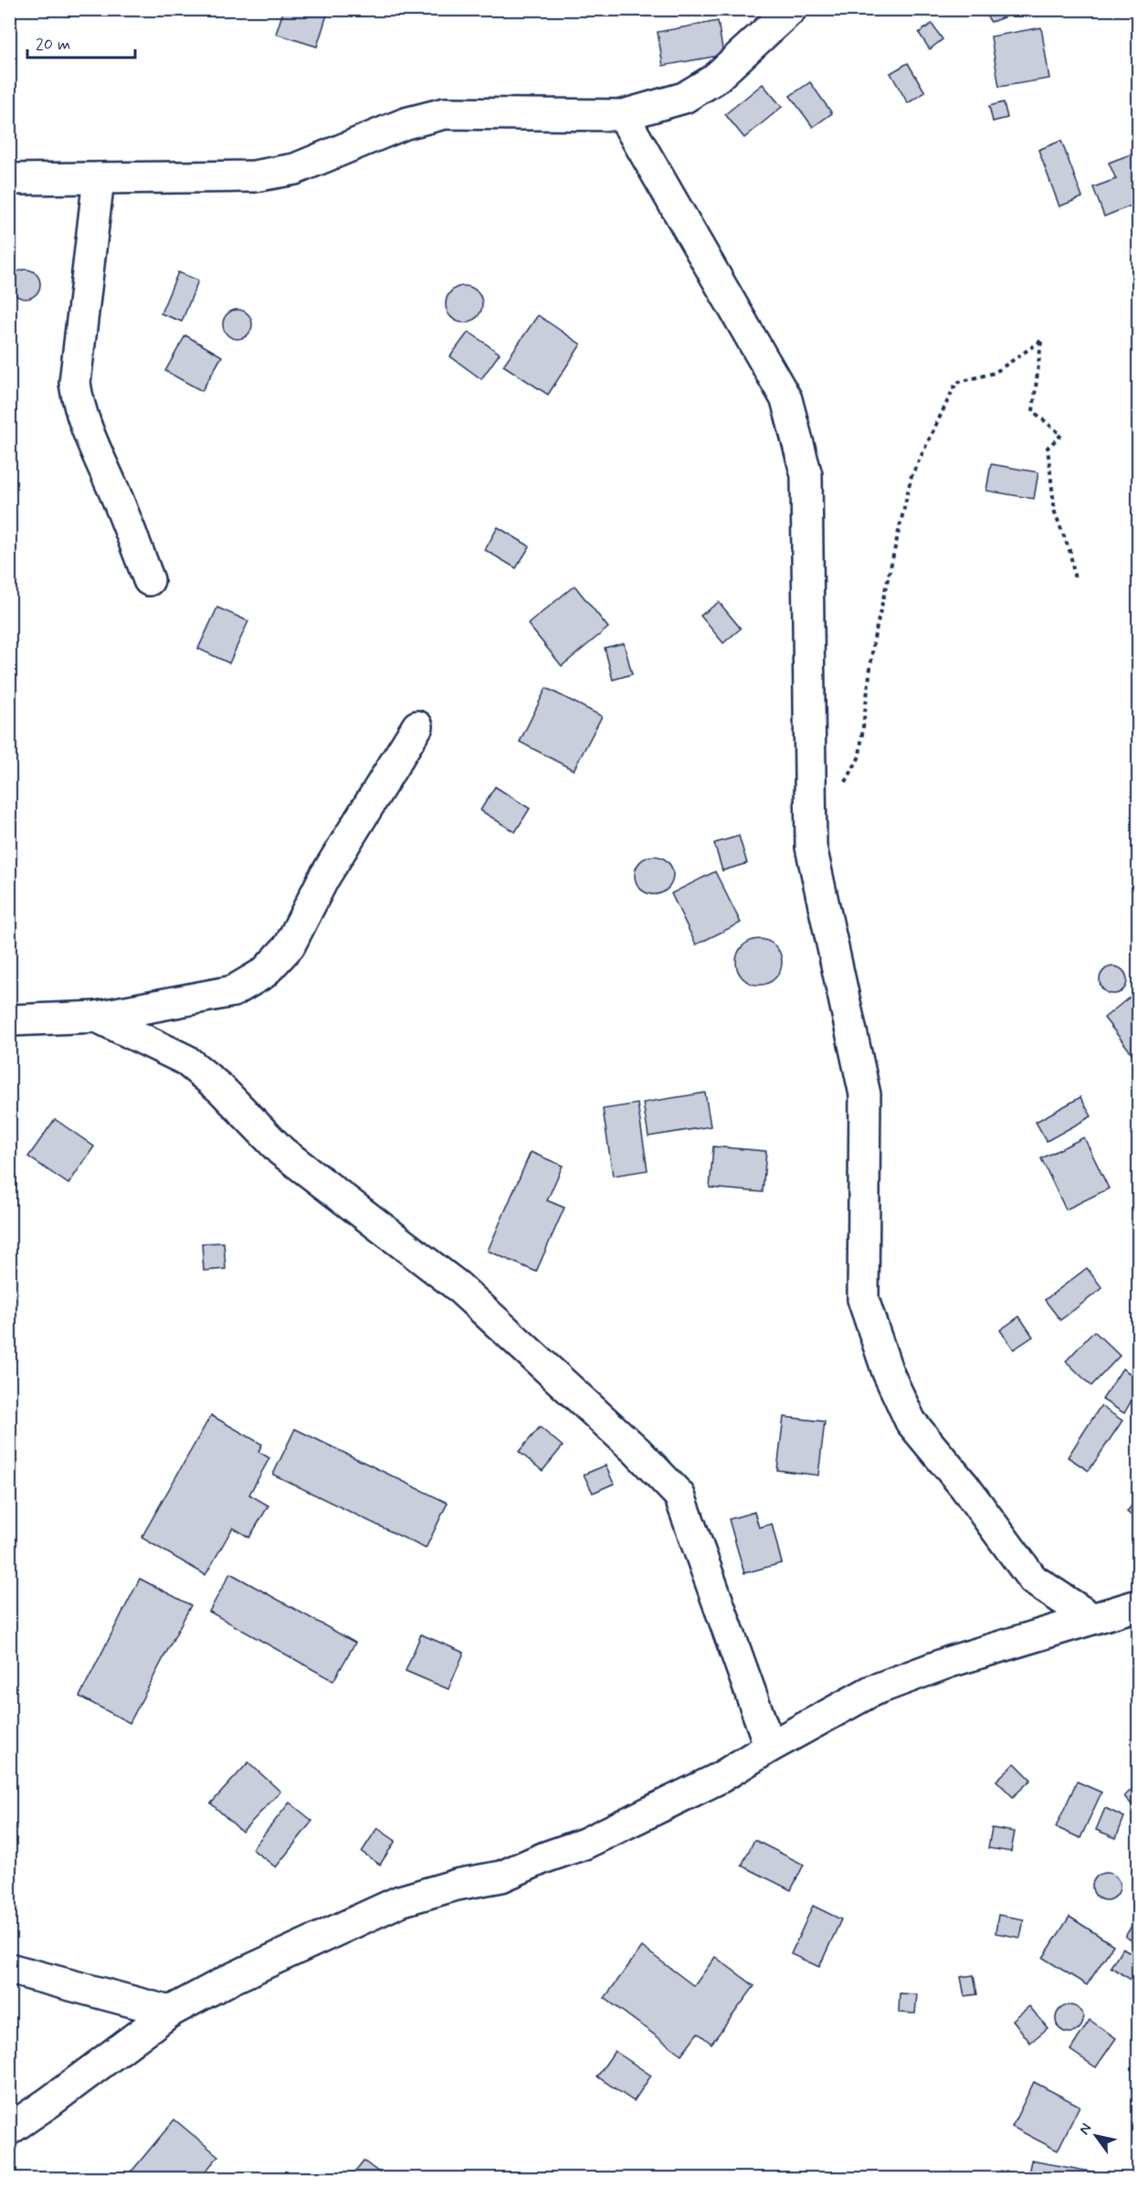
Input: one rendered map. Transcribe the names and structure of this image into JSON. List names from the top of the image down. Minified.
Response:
{"scale_bar":"20 m","north":"top left"}
